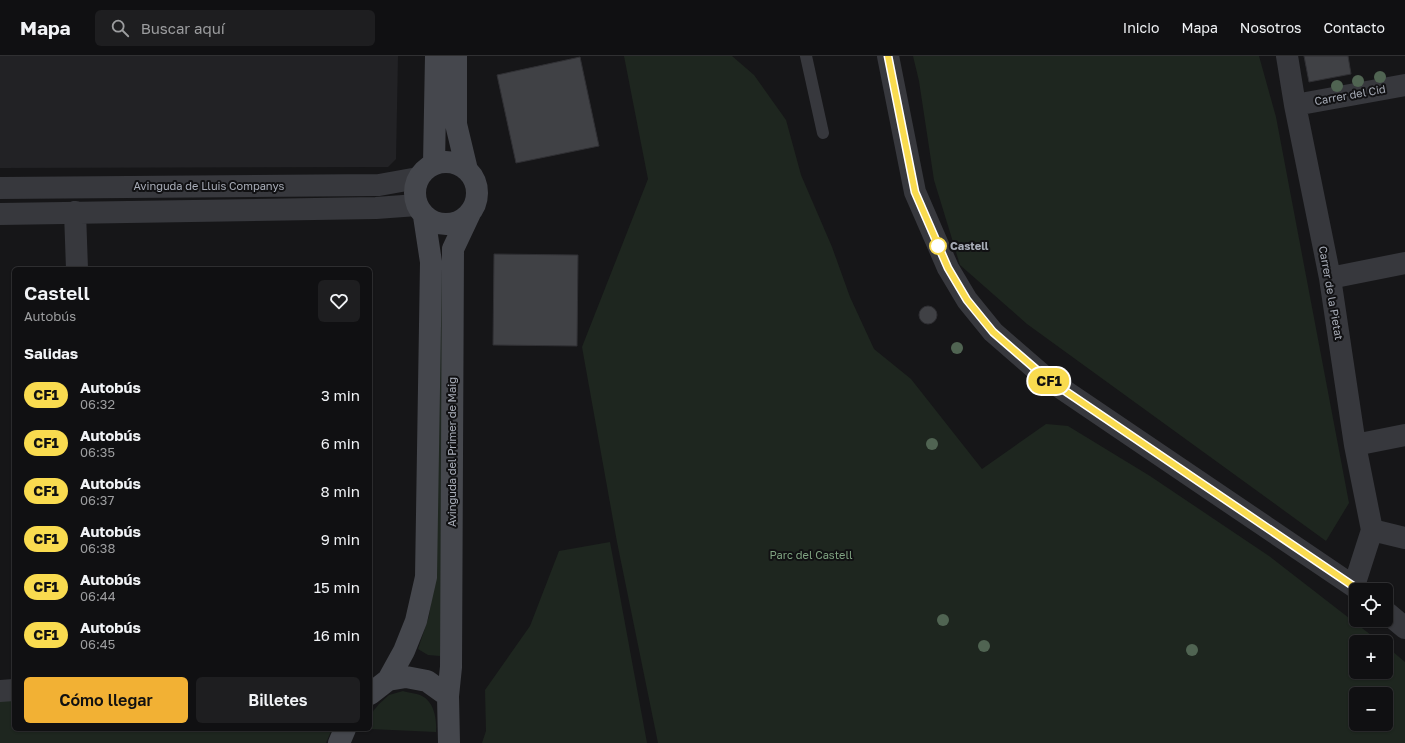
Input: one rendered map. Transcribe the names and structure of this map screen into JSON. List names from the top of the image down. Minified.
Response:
{"streets":{"street":["Carrer del Cid","Avinguda de Lluis Companys","Carrer de la Pietat","Avinguda del Primer de Maig"]},"crossings":[["Carrer del Cid","Carrer de la Pietat"],["Avinguda de Lluis Companys","Avinguda del Primer de Maig"]],"parks":["Parc del Castell"],"places":["Castell"],"lines":["bus line CF1"],"page":{"header":"Mapa","search":"Buscar aquí","nav":["Inicio","Mapa","Nosotros","Contacto"],"on_map":"CF1","heading":[["Castell","Autobús"],"Salidas"],"list":[{"mark":"CF1","name":"Autobús","note":"06:32","value":"3 min"},{"mark":"CF1","name":"Autobús","note":"06:35","value":"6 min"},{"mark":"CF1","name":"Autobús","note":"06:37","value":"8 min"},{"mark":"CF1","name":"Autobús","note":"06:38","value":"9 min"},{"mark":"CF1","name":"Autobús","note":"06:44","value":"15 min"},{"mark":"CF1","name":"Autobús","note":"06:45","value":"16 min"}],"map_buttons":["+","−"],"buttons":["Cómo llegar","Billetes"]}}
